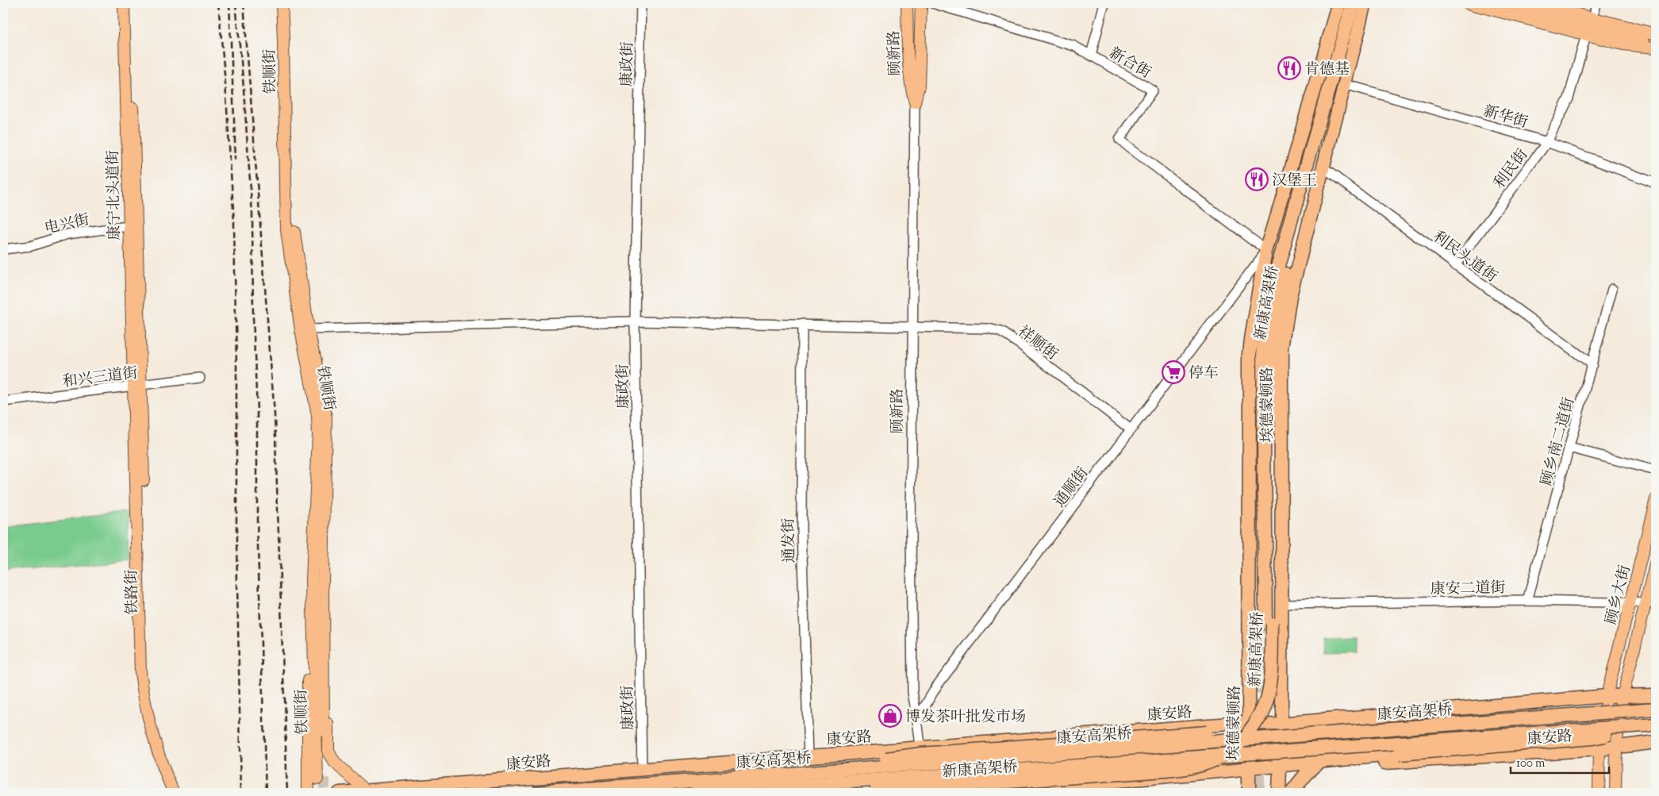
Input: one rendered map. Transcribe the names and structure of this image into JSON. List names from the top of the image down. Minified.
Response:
{"streets":{"highway":["新康高架桥","埃德蒙顿路","康安高架桥","康安路"],"main road":["顾新路","铁顺街","康宁北头道街","铁路街","顾乡大街"],"street":["新合街","康政街","新华街","利民街","电兴街","利民头道街","祥顺街","和兴三道街","顾乡南二道街","通顺街","通发街","康安二道街"]},"crossings":[["顾新路","祥顺街"],["顾新路","通顺街"],["新合街","埃德蒙顿路"],["新合街","通顺街"],["康政街","祥顺街"],["康政街","康安路"],["铁顺街","祥顺街"],["新华街","利民街"],["新华街","新康高架桥"],["新华街","埃德蒙顿路"],["利民街","利民头道街"],["康宁北头道街","电兴街"],["康宁北头道街","和兴三道街"],["康宁北头道街","铁路街"],["利民头道街","埃德蒙顿路"],["利民头道街","顾乡南二道街"],["新康高架桥","埃德蒙顿路"],["新康高架桥","康安高架桥"],["祥顺街","通顺街"],["祥顺街","通发街"],["和兴三道街","铁路街"],["埃德蒙顿路","通顺街"],["埃德蒙顿路","康安二道街"],["埃德蒙顿路","康安路"],["顾乡南二道街","康安二道街"],["通发街","康安路"],["康安二道街","顾乡大街"],["顾乡大街","康安路"],["康安高架桥","康安路"]],"places":{"restaurant":["肯德基","汉堡王"],"supermarket":["停车"],"shop":["博发茶叶批发市场"]},"scale_bar":"100 m"}
